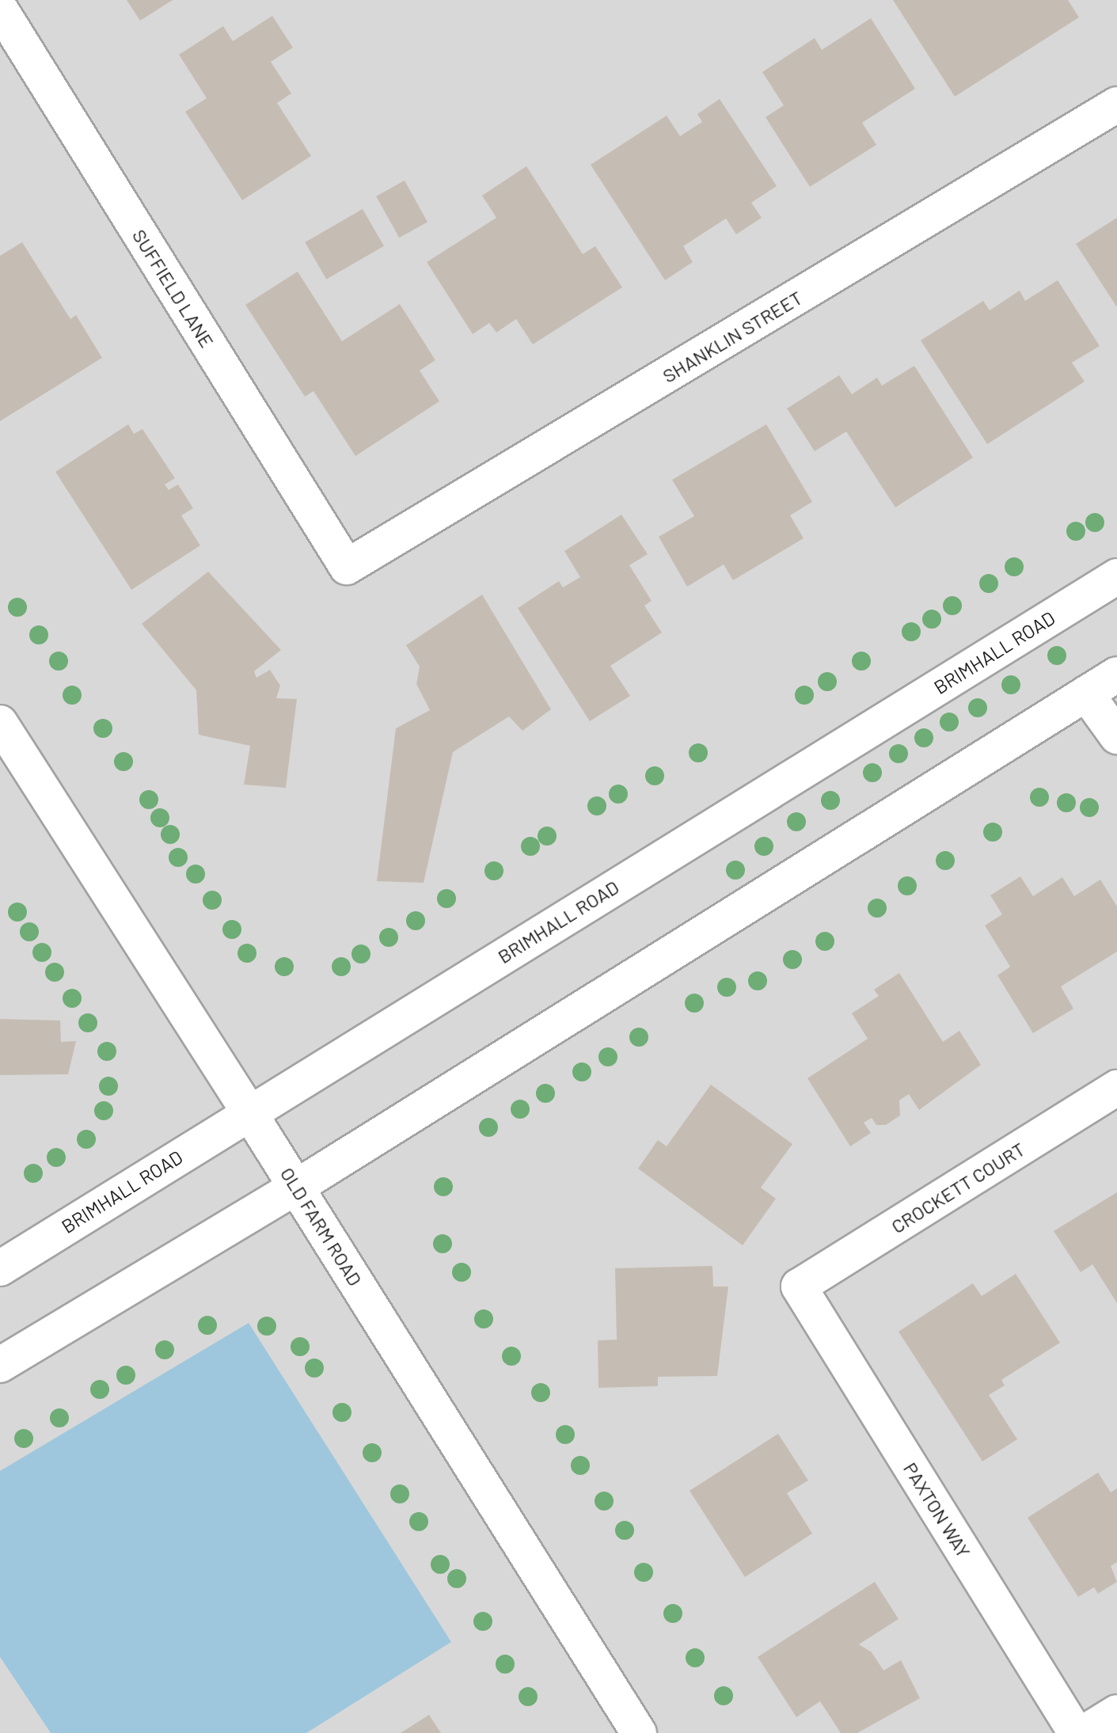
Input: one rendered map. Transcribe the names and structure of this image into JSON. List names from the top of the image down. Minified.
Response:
{"streets":{"street":["SUFFIELD LANE","SHANKLIN STREET","BRIMHALL ROAD","CROCKETT COURT","OLD FARM ROAD","PAXTON WAY"]},"crossings":[["SUFFIELD LANE","SHANKLIN STREET"],["BRIMHALL ROAD","OLD FARM ROAD"],["CROCKETT COURT","PAXTON WAY"]]}
